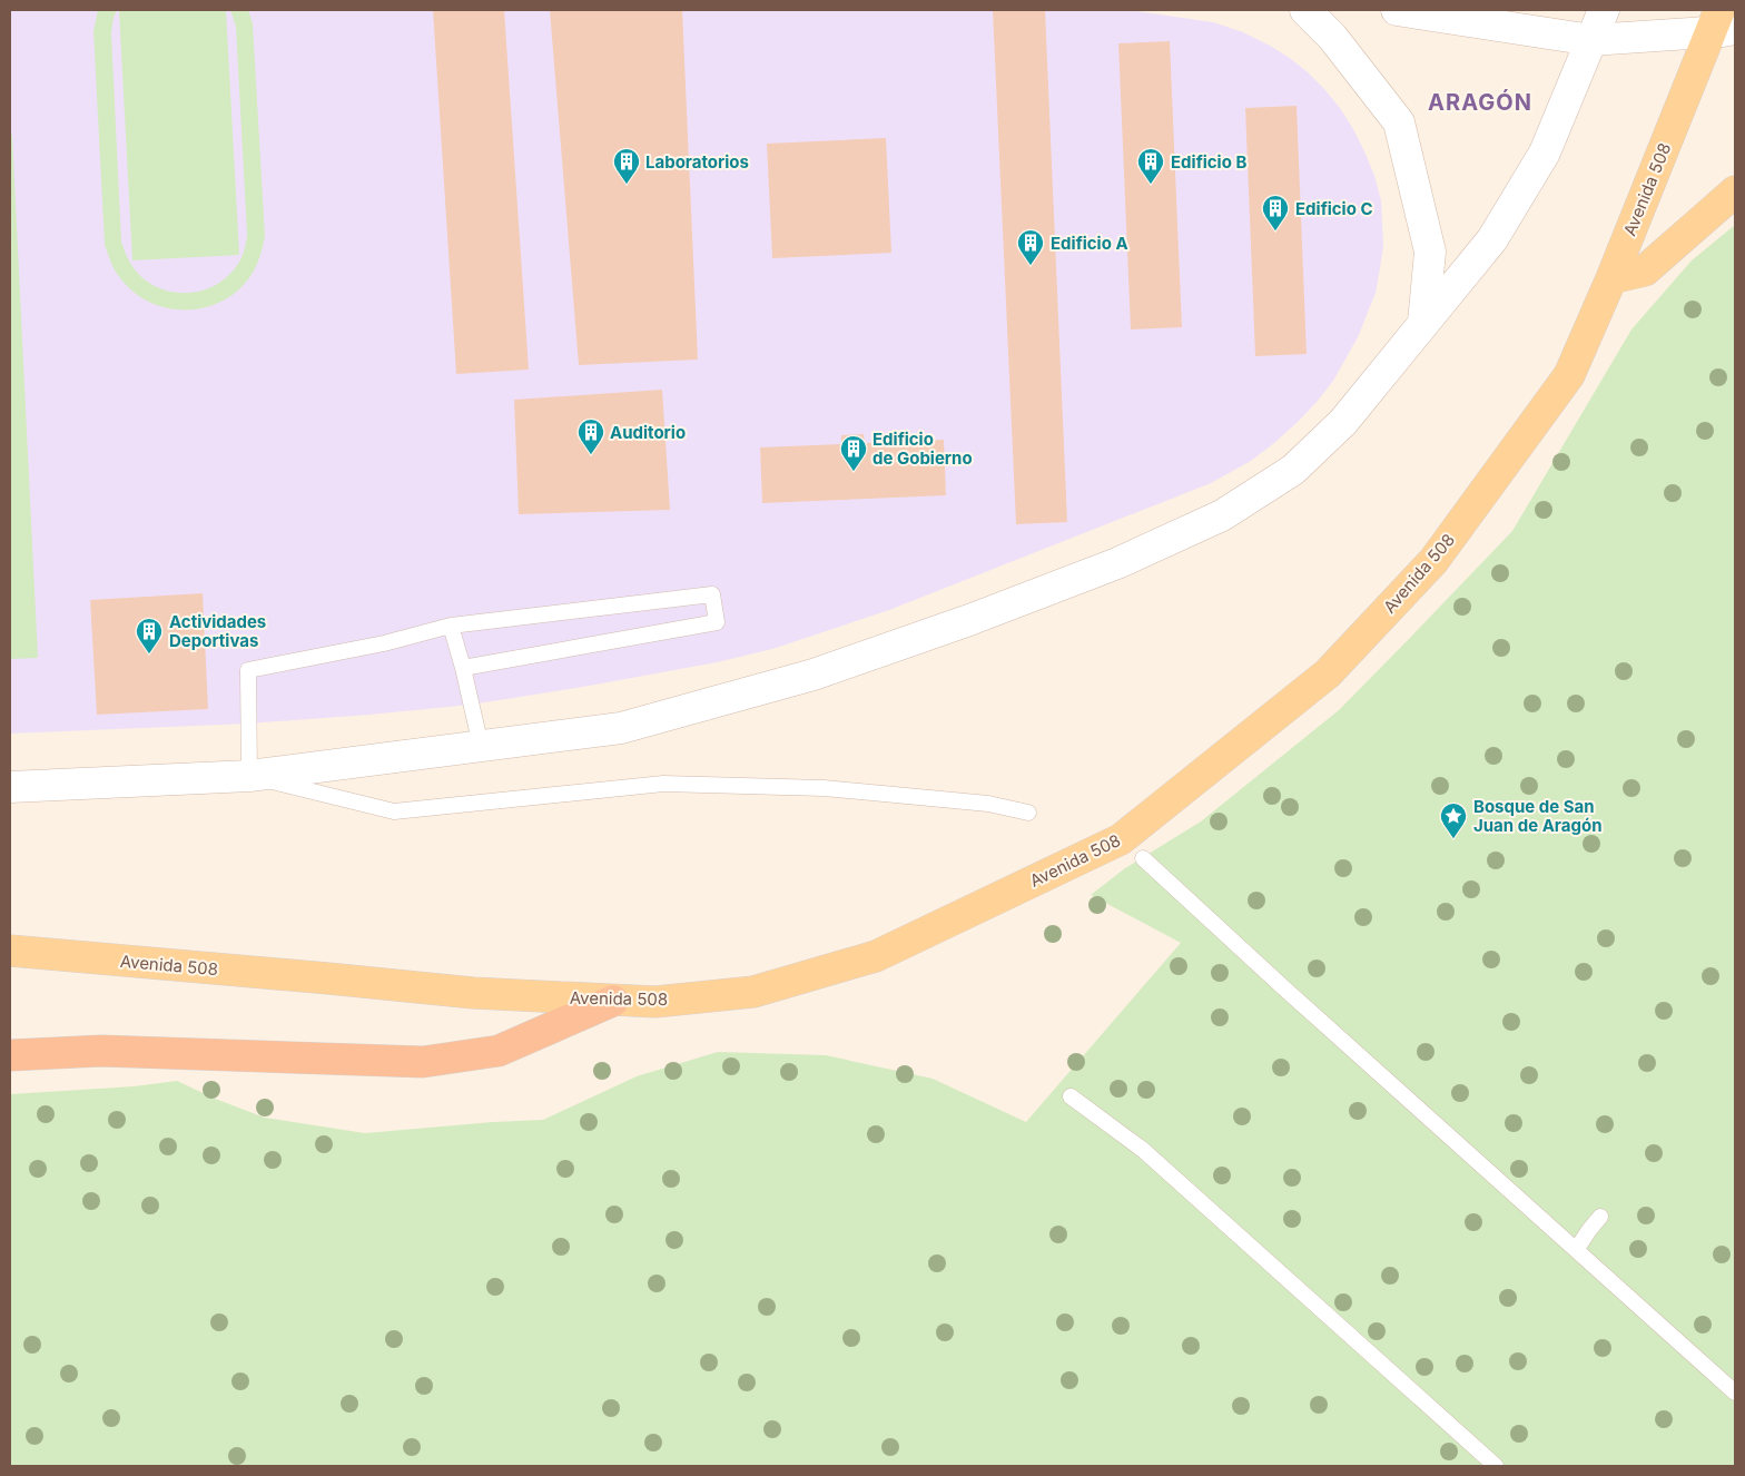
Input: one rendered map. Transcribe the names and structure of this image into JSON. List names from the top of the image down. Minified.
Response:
{"streets":{"main road":["Avenida 508"]},"districts":["ARAGÓN"],"places":{"building":["Laboratorios","Edificio B","Edificio C","Edificio A","Auditorio","Edificio de Gobierno","Actividades Deportivas"],"place":["Bosque de San Juan de Aragón"]}}
